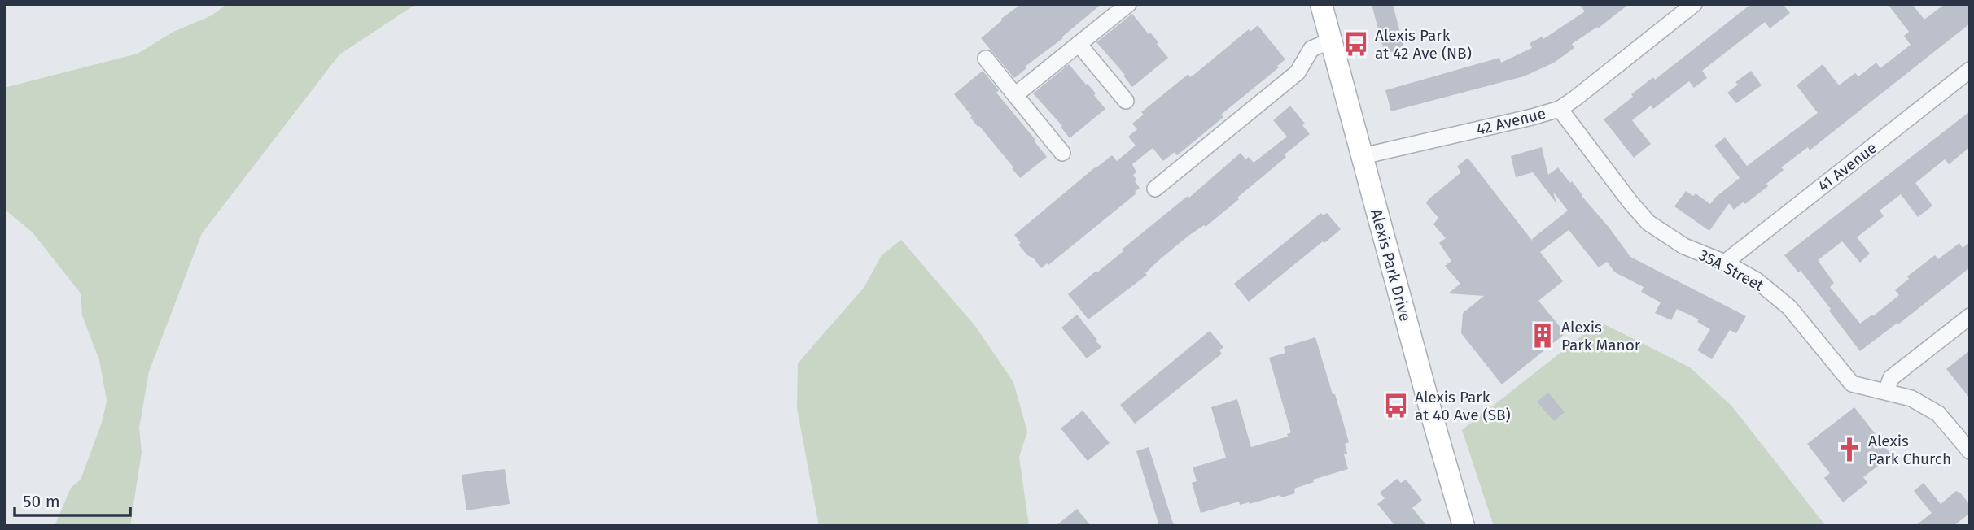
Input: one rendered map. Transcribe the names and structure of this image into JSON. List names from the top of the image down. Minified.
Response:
{"streets":{"street":["42 Avenue","41 Avenue","Alexis Park Drive","35A Street"]},"crossings":[["42 Avenue","Alexis Park Drive"],["42 Avenue","35A Street"],["41 Avenue","35A Street"]],"places":{"bus stop":["Alexis Park at 42 Ave (NB)","Alexis Park at 40 Ave (SB)"],"building":["Alexis Park Manor"],"church":["Alexis Park Church"]},"scale_bar":"50 m"}
